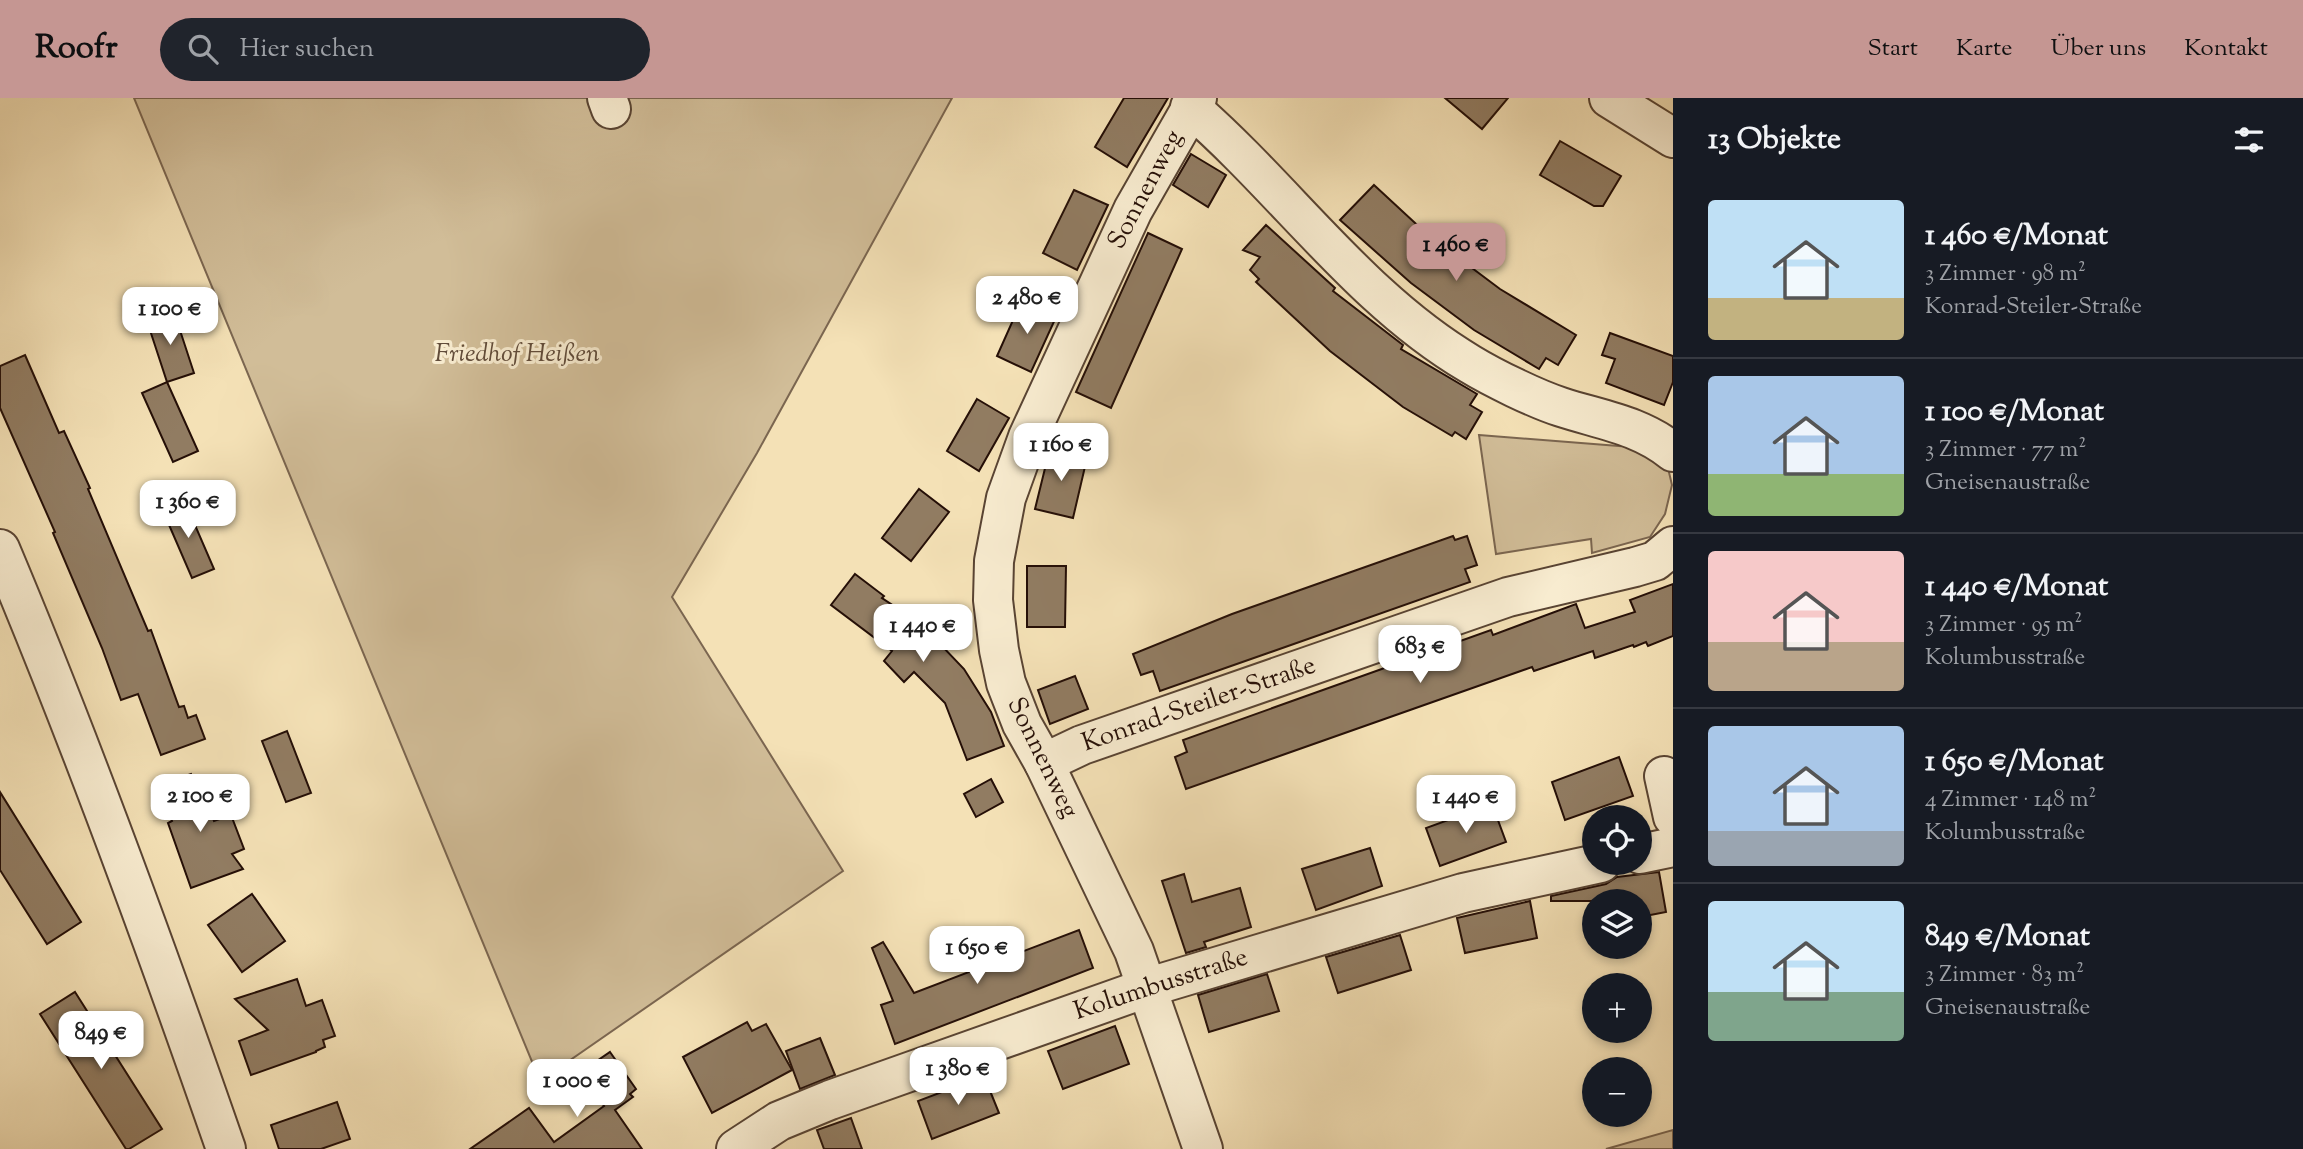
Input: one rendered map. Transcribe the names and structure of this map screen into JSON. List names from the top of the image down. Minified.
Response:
{"streets":{"street":["Sonnenweg","Konrad-Steiler-Straße","Kolumbusstraße"]},"crossings":[["Sonnenweg","Konrad-Steiler-Straße"],["Sonnenweg","Kolumbusstraße"]],"parks":["Friedhof Heißen"],"page":{"header":"Roofr","search":"Hier suchen","nav":["Start","Karte","Über uns","Kontakt"],"heading":"13 Objekte","list":[{"name":"1 460 €/Monat","note":"3 Zimmer · 98 m² · Konrad-Steiler-Straße"},{"name":"1 100 €/Monat","note":"3 Zimmer · 77 m² · Gneisenaustraße"},{"name":"1 440 €/Monat","note":"3 Zimmer · 95 m² · Kolumbusstraße"},{"name":"1 650 €/Monat","note":"4 Zimmer · 148 m² · Kolumbusstraße"},{"name":"849 €/Monat","note":"3 Zimmer · 83 m² · Gneisenaustraße"}],"price":["1 460 €","2 480 €","1 100 €","1 160 €","1 360 €","1 440 €","683 €","2 100 €","1 440 €","1 650 €","849 €","1 380 €","1 000 €"],"map_buttons":["+","−"]}}
